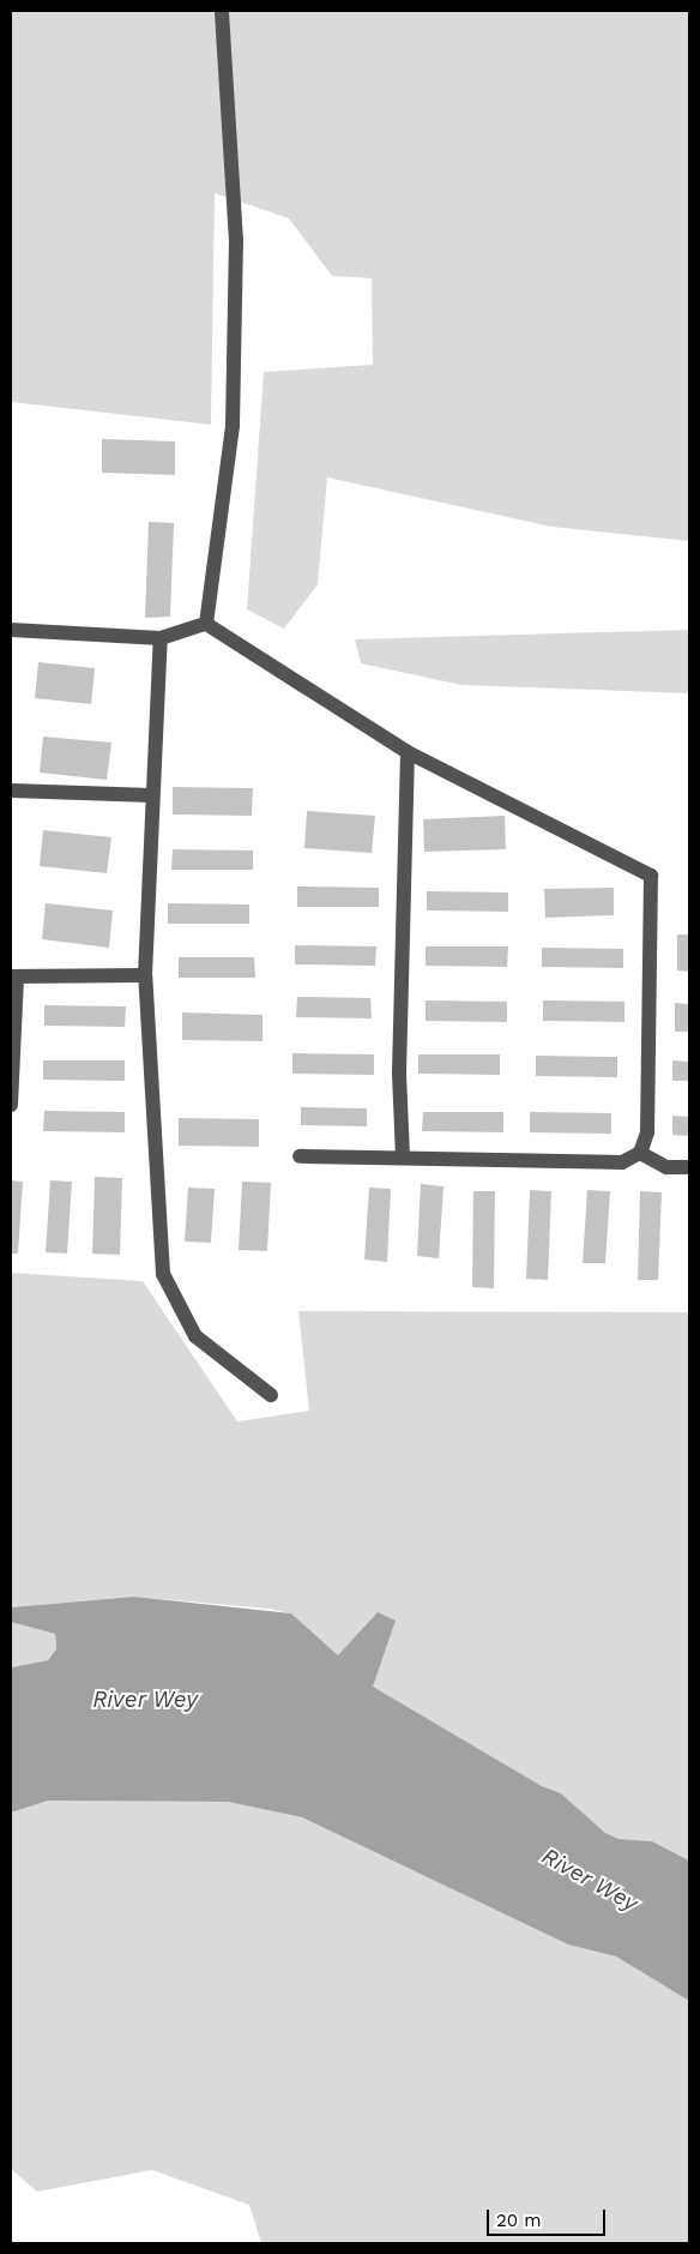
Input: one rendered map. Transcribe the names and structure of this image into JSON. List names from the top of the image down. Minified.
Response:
{"water":["River Wey"],"scale_bar":"20 m"}
